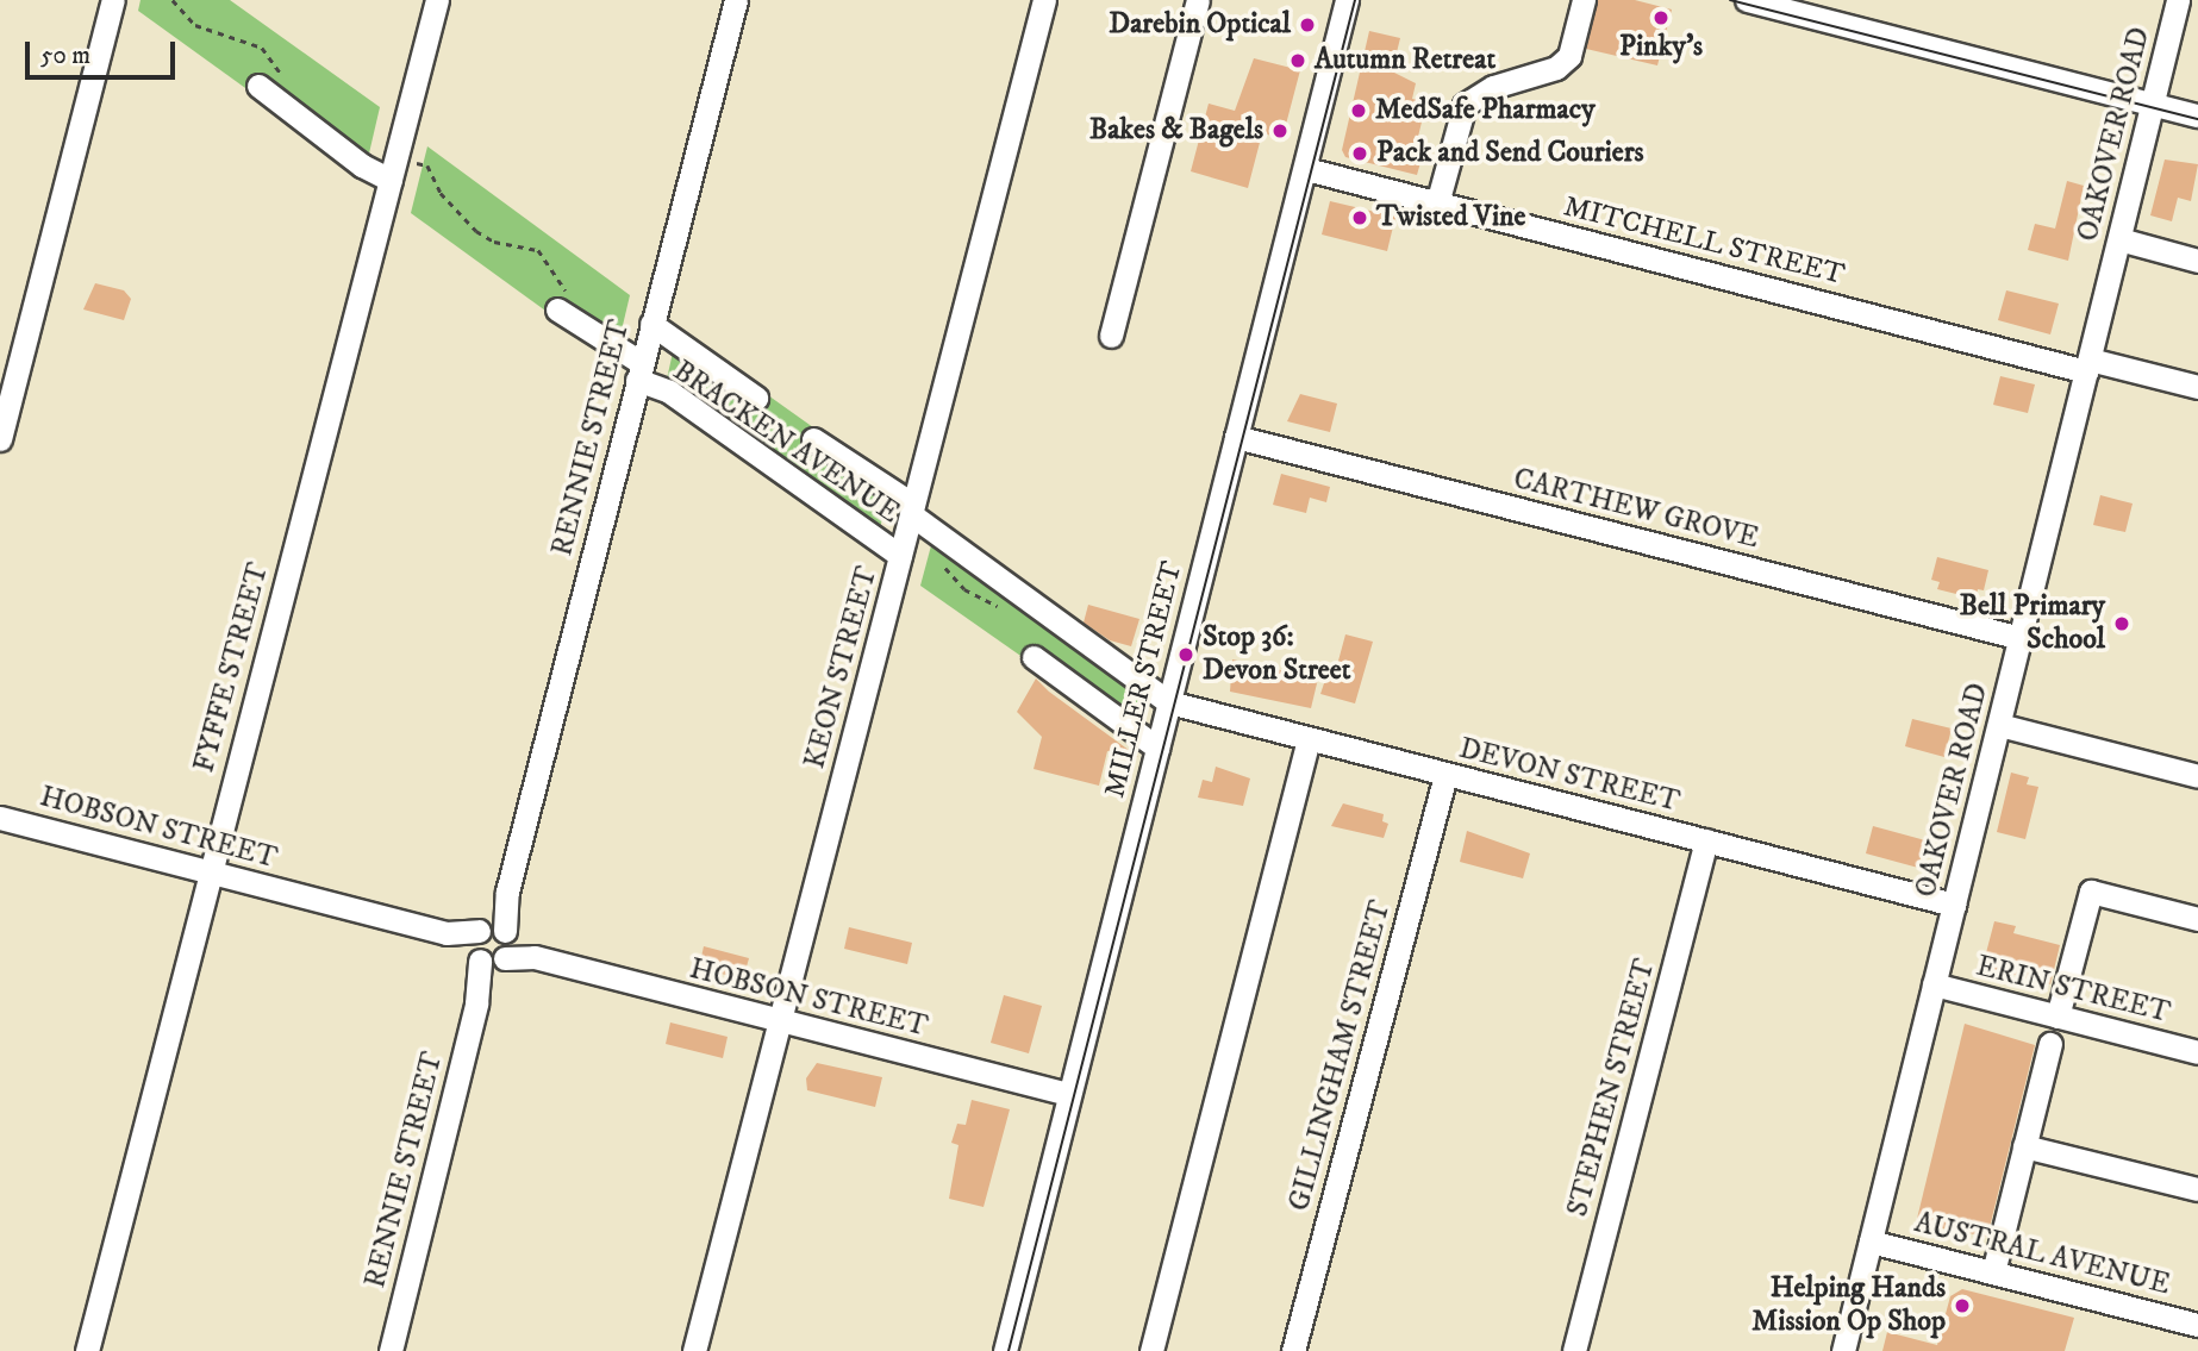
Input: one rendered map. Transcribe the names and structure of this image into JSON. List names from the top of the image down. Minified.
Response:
{"streets":{"street":["OAKOVER ROAD","MITCHELL STREET","RENNIE STREET","BRACKEN AVENUE","CARTHEW GROVE","FYFFE STREET","KEON STREET","MILLER STREET","DEVON STREET","HOBSON STREET","ERIN STREET","GILLINGHAM STREET","STEPHEN STREET","AUSTRAL AVENUE"]},"crossings":[["OAKOVER ROAD","MITCHELL STREET"],["OAKOVER ROAD","CARTHEW GROVE"],["OAKOVER ROAD","DEVON STREET"],["OAKOVER ROAD","ERIN STREET"],["OAKOVER ROAD","AUSTRAL AVENUE"],["MITCHELL STREET","MILLER STREET"],["RENNIE STREET","BRACKEN AVENUE"],["RENNIE STREET","HOBSON STREET"],["BRACKEN AVENUE","KEON STREET"],["BRACKEN AVENUE","MILLER STREET"],["BRACKEN AVENUE","DEVON STREET"],["CARTHEW GROVE","MILLER STREET"],["FYFFE STREET","HOBSON STREET"],["KEON STREET","HOBSON STREET"],["MILLER STREET","DEVON STREET"],["MILLER STREET","HOBSON STREET"],["DEVON STREET","GILLINGHAM STREET"],["DEVON STREET","STEPHEN STREET"]],"places":["Pinky's","Darebin Optical","Autumn Retreat","MedSafe Pharmacy","Bakes & Bagels","Pack and Send Couriers","Twisted Vine","Bell Primary School","Stop 36: Devon Street","Helping Hands Mission Op Shop"],"scale_bar":"50 m"}
